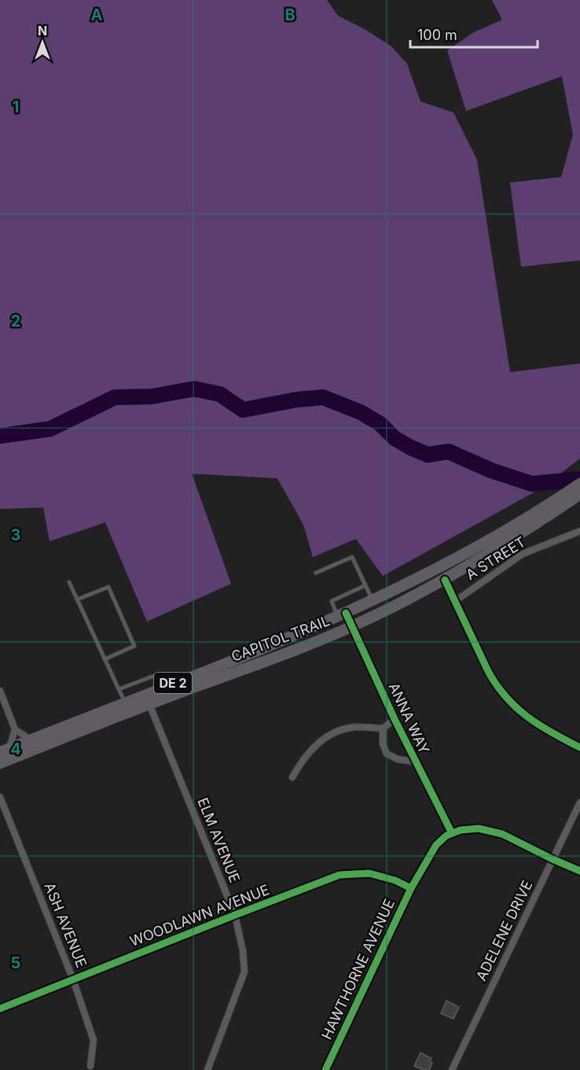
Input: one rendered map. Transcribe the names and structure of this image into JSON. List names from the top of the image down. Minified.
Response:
{"streets":{"main road":["CAPITOL TRAIL","DE 2"],"street":["A STREET","ANNA WAY","ELM AVENUE","WOODLAWN AVENUE","ASH AVENUE","ADELENE DRIVE","HAWTHORNE AVENUE"]},"crossings":[["CAPITOL TRAIL","ANNA WAY"],["CAPITOL TRAIL","ELM AVENUE"],["ANNA WAY","HAWTHORNE AVENUE"],["ELM AVENUE","WOODLAWN AVENUE"],["WOODLAWN AVENUE","ASH AVENUE"],["WOODLAWN AVENUE","HAWTHORNE AVENUE"]],"scale_bar":"100 m","north":"top","grid":{"columns":["A","B"],"rows":["1","2","3","4","5"]}}
